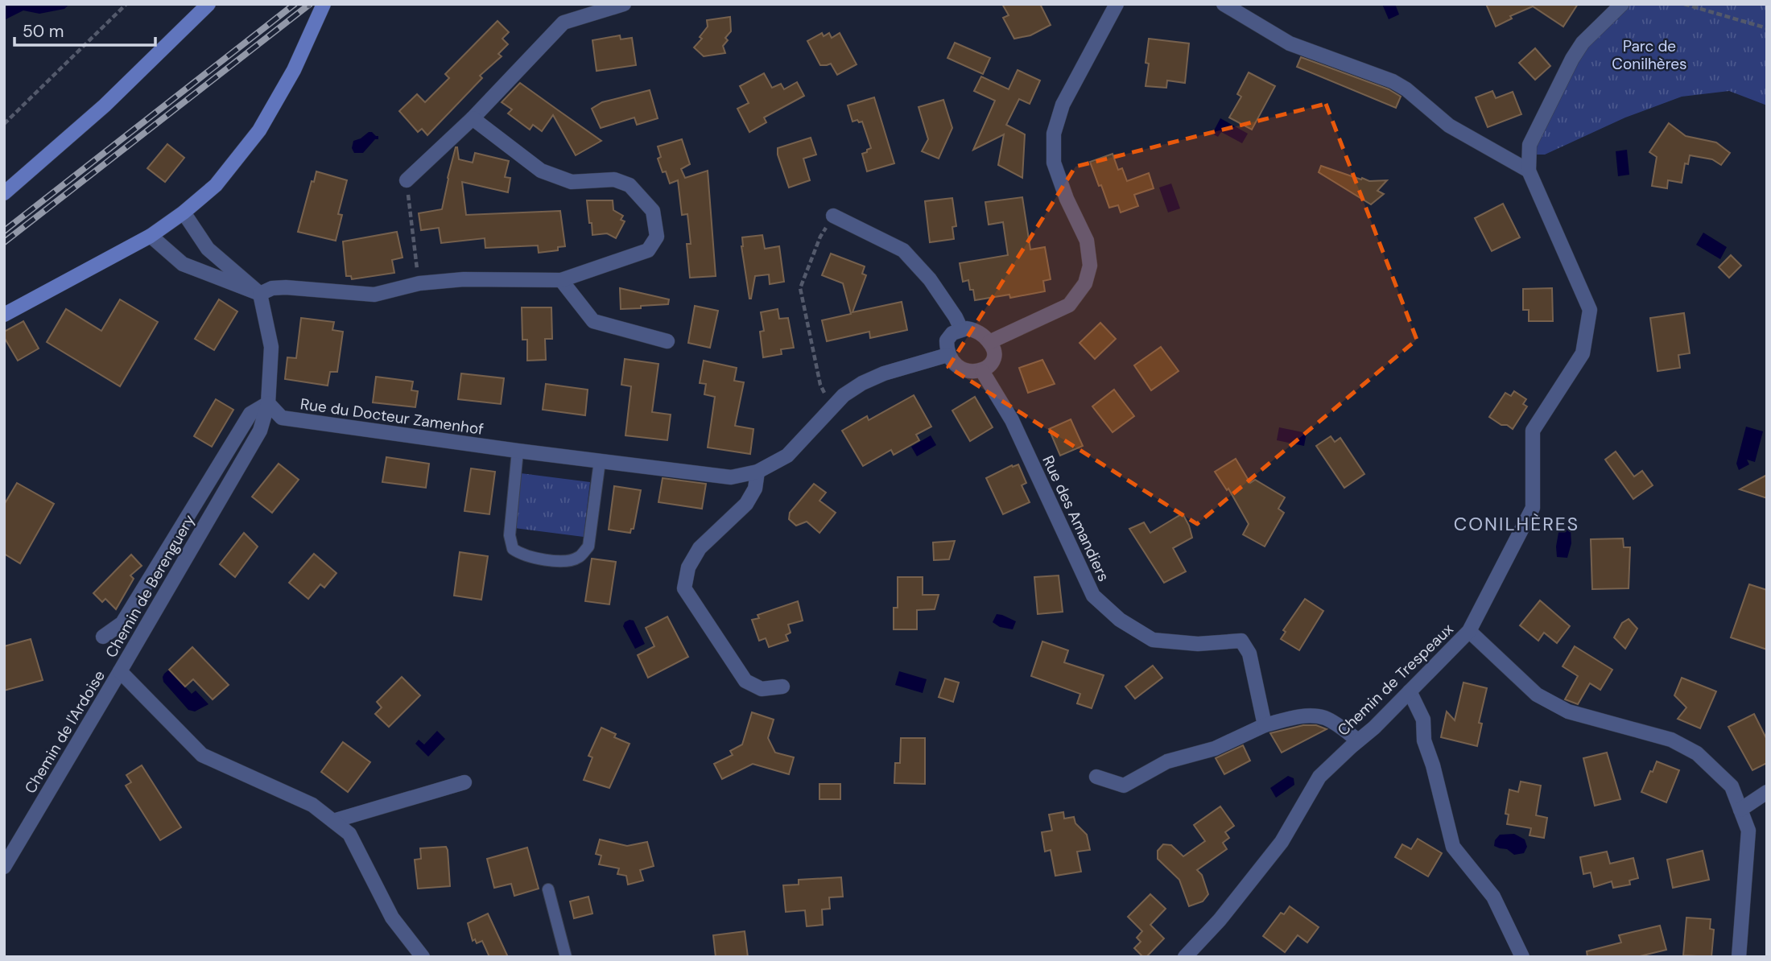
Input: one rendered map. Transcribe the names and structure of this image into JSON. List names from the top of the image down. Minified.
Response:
{"streets":{"street":["Rue du Docteur Zamenhof","Rue des Amandiers","Chemin de Berenguery","Chemin de Trespeaux","Chemin de l'Ardoise"]},"crossings":[["Rue du Docteur Zamenhof","Chemin de Berenguery"],["Chemin de Berenguery","Chemin de l'Ardoise"]],"districts":["CONILHÈRES"],"parks":["Parc de Conilhères"],"scale_bar":"50 m"}
